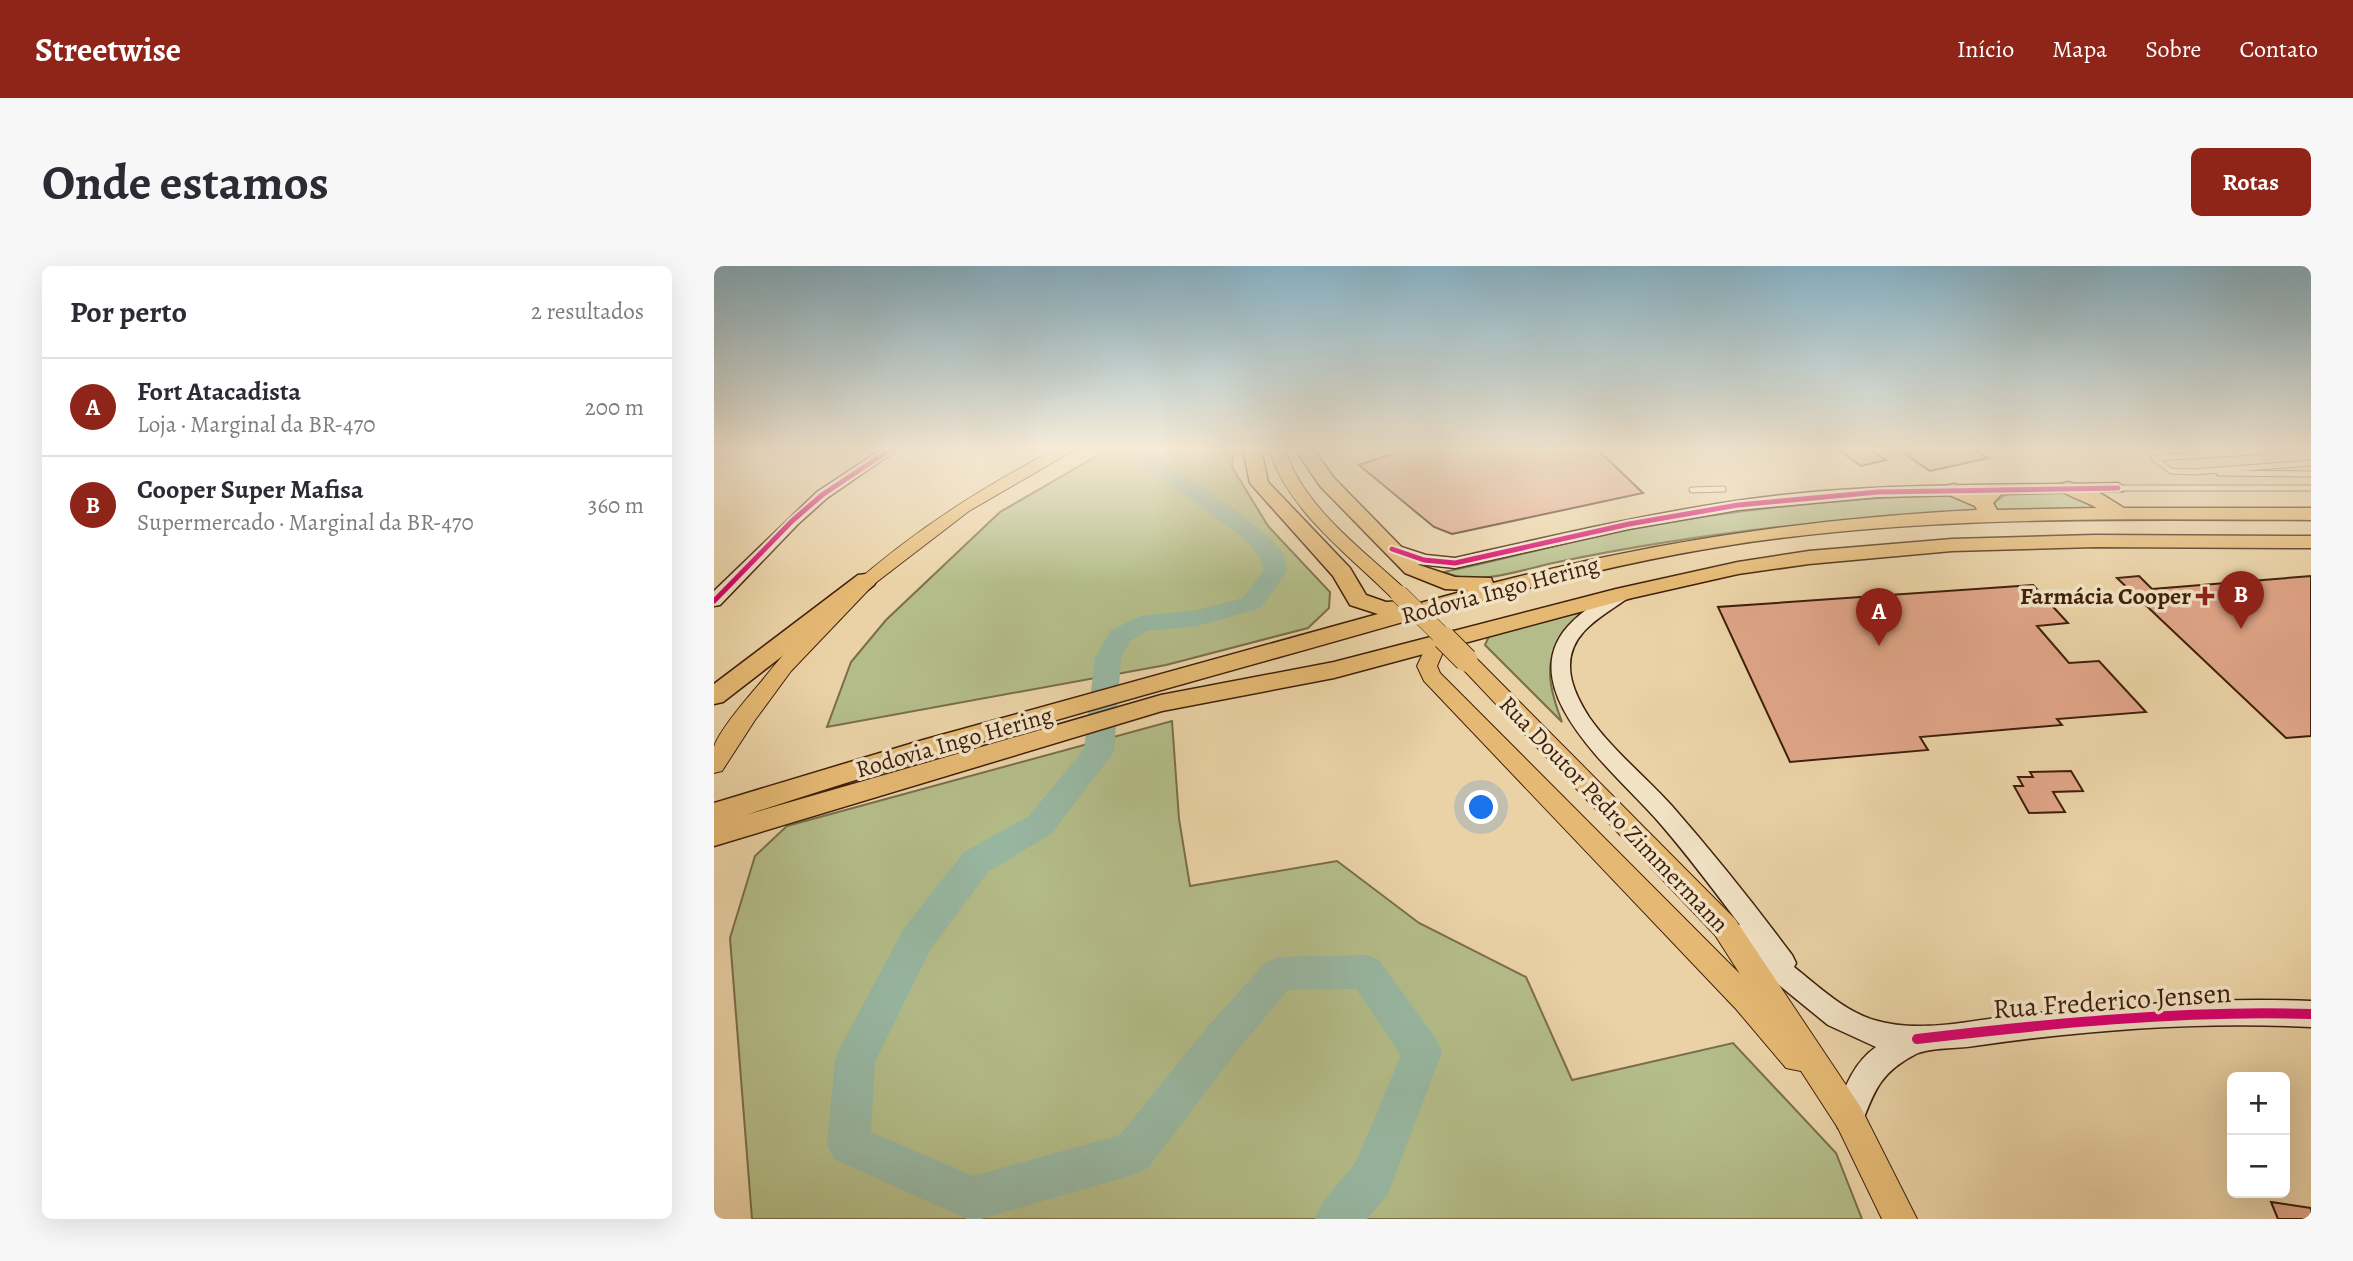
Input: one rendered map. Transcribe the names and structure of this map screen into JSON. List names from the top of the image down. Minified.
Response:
{"streets":{"highway":["Rodovia Ingo Hering"],"main road":["Rua Doutor Pedro Zimmermann"],"street":["Rua Frederico Jensen"]},"crossings":[["Rua Doutor Pedro Zimmermann","Rua Frederico Jensen"]],"places":{"health":["Farmácia Cooper"]},"page":{"header":"Streetwise","nav":["Início","Mapa","Sobre","Contato"],"buttons":"Rotas","title":"Onde estamos","heading":["Por perto","2 resultados"],"list":[{"mark":"A","name":"Fort Atacadista","note":"Loja · Marginal da BR-470","value":"200 m"},{"mark":"B","name":"Cooper Super Mafisa","note":"Supermercado · Marginal da BR-470","value":"360 m"}],"pins":["B","A"],"map_buttons":["+","−"]}}
